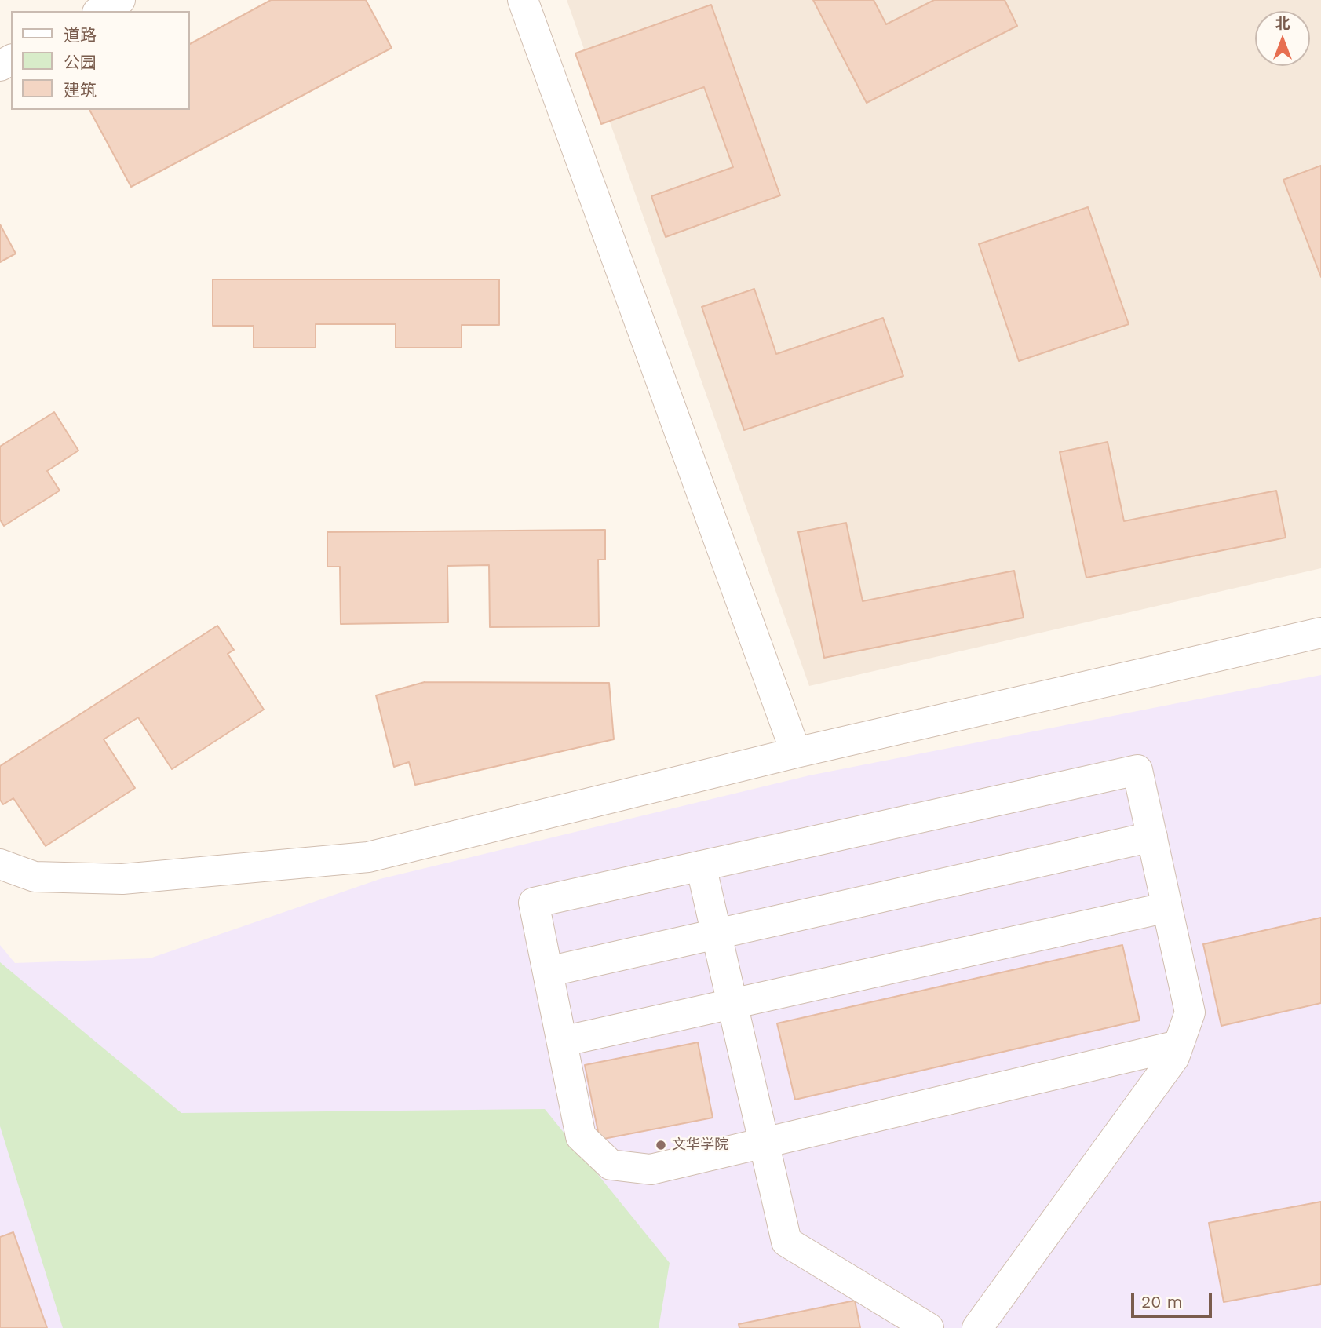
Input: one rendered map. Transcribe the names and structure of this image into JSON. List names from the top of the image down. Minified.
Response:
{"places":["文华学院"],"legend":["道路","公园","建筑"],"scale_bar":"20 m","north":"top"}
